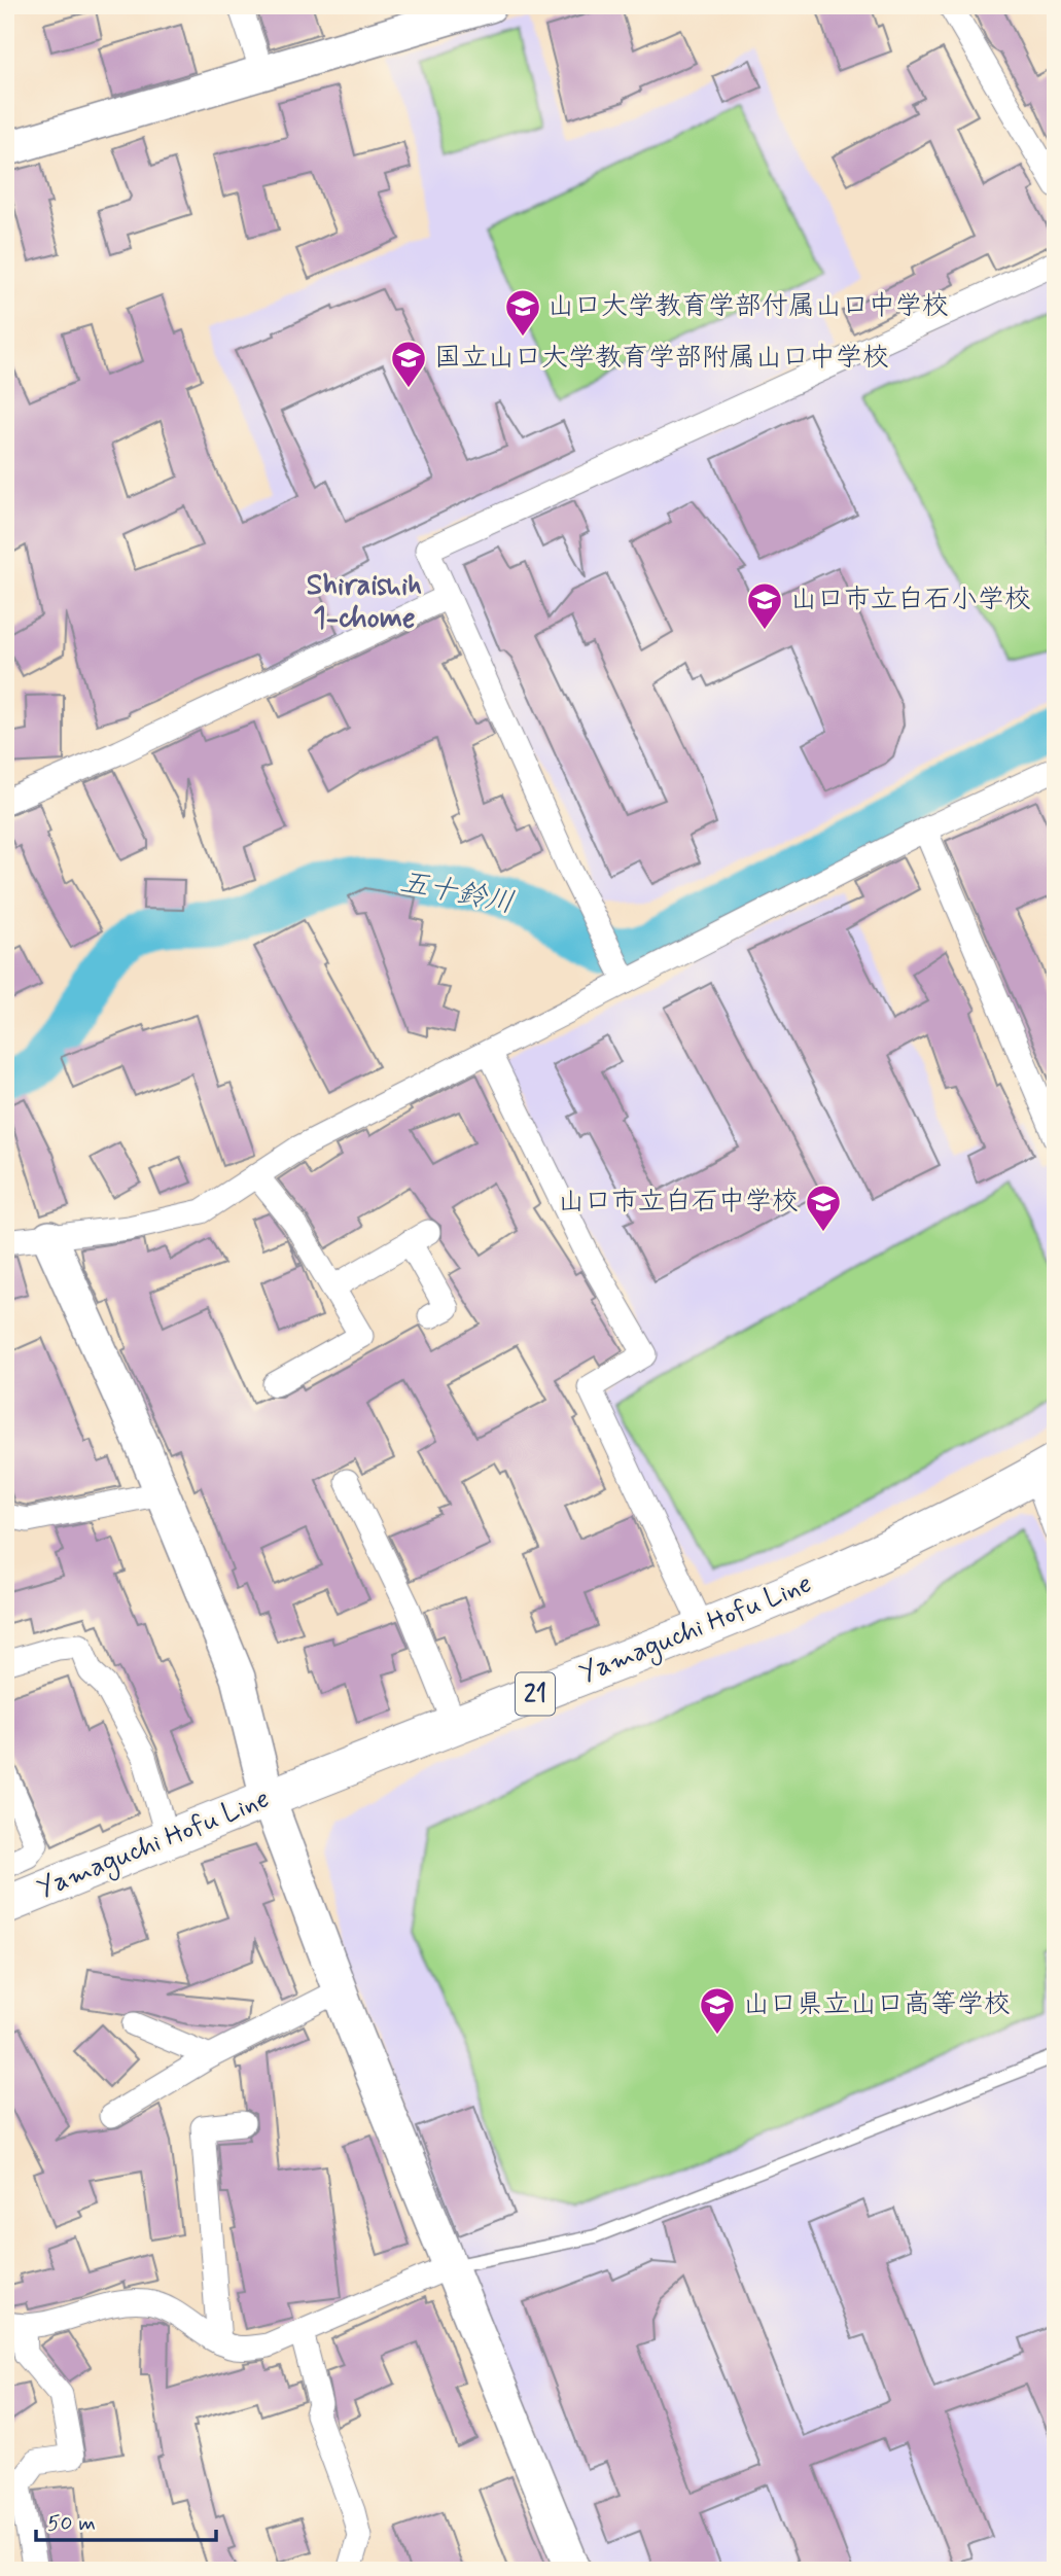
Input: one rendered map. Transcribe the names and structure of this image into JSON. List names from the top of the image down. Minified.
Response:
{"streets":{"main road":["Yamaguchi Hofu Line","21"]},"districts":["Shiraishih 1-chome"],"water":["五十鈴川"],"places":{"school or university":["山口大学教育学部付属山口中学校","国立山口大学教育学部附属山口中学校","山口市立白石小学校","山口市立白石中学校","山口県立山口高等学校"]},"scale_bar":"50 m"}
